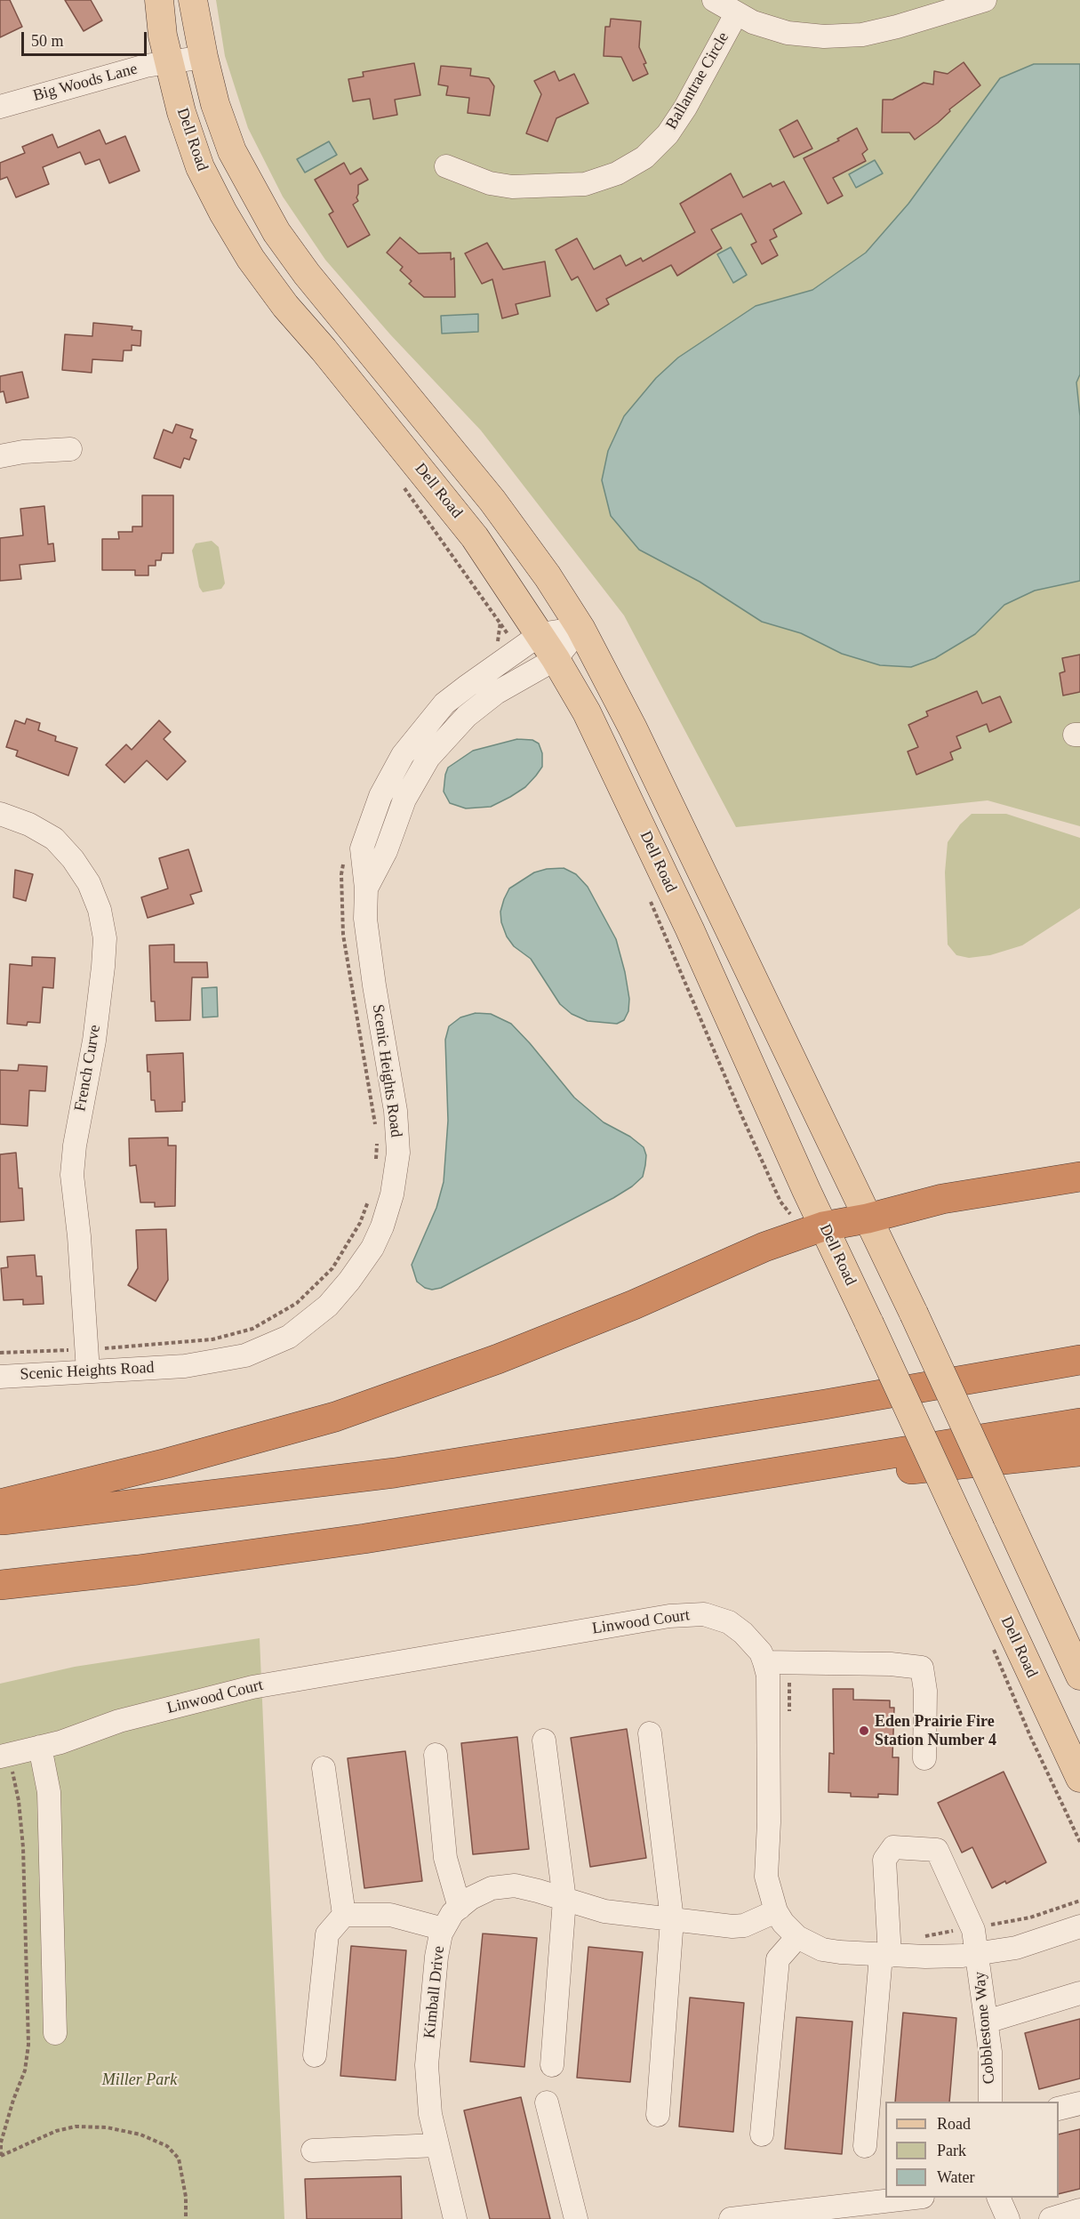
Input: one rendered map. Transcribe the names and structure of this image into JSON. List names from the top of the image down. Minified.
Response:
{"streets":{"main road":["Dell Road"],"street":["Ballantrae Circle","Big Woods Lane","French Curve","Scenic Heights Road","Linwood Court","Kimball Drive","Cobblestone Way"]},"crossings":[["Big Woods Lane","Dell Road"],["Dell Road","Scenic Heights Road"],["French Curve","Scenic Heights Road"],["Linwood Court","Kimball Drive"],["Linwood Court","Cobblestone Way"]],"parks":["Miller Park"],"places":["Eden Prairie Fire Station Number 4"],"legend":["Road","Park","Water"],"scale_bar":"50 m"}
